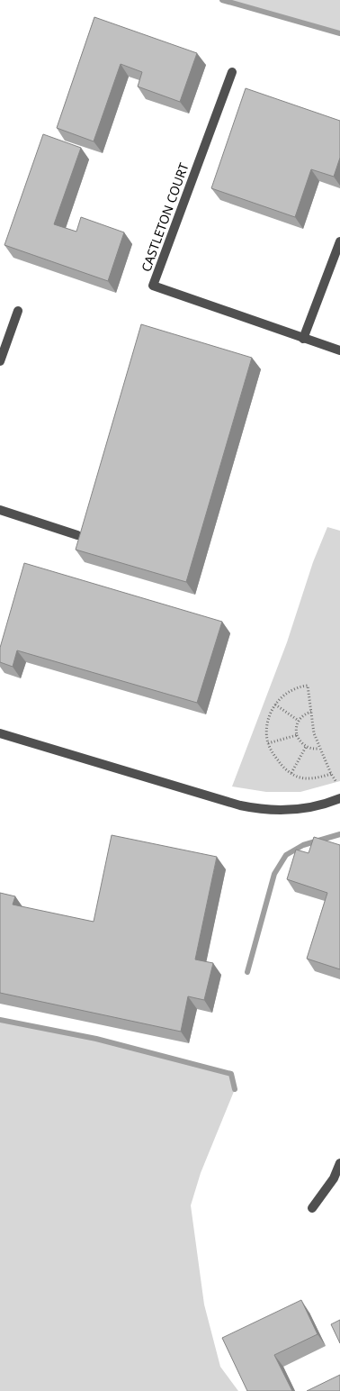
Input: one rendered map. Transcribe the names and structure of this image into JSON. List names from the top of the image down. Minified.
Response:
{"streets":{"lane":["CASTLETON COURT"]}}
